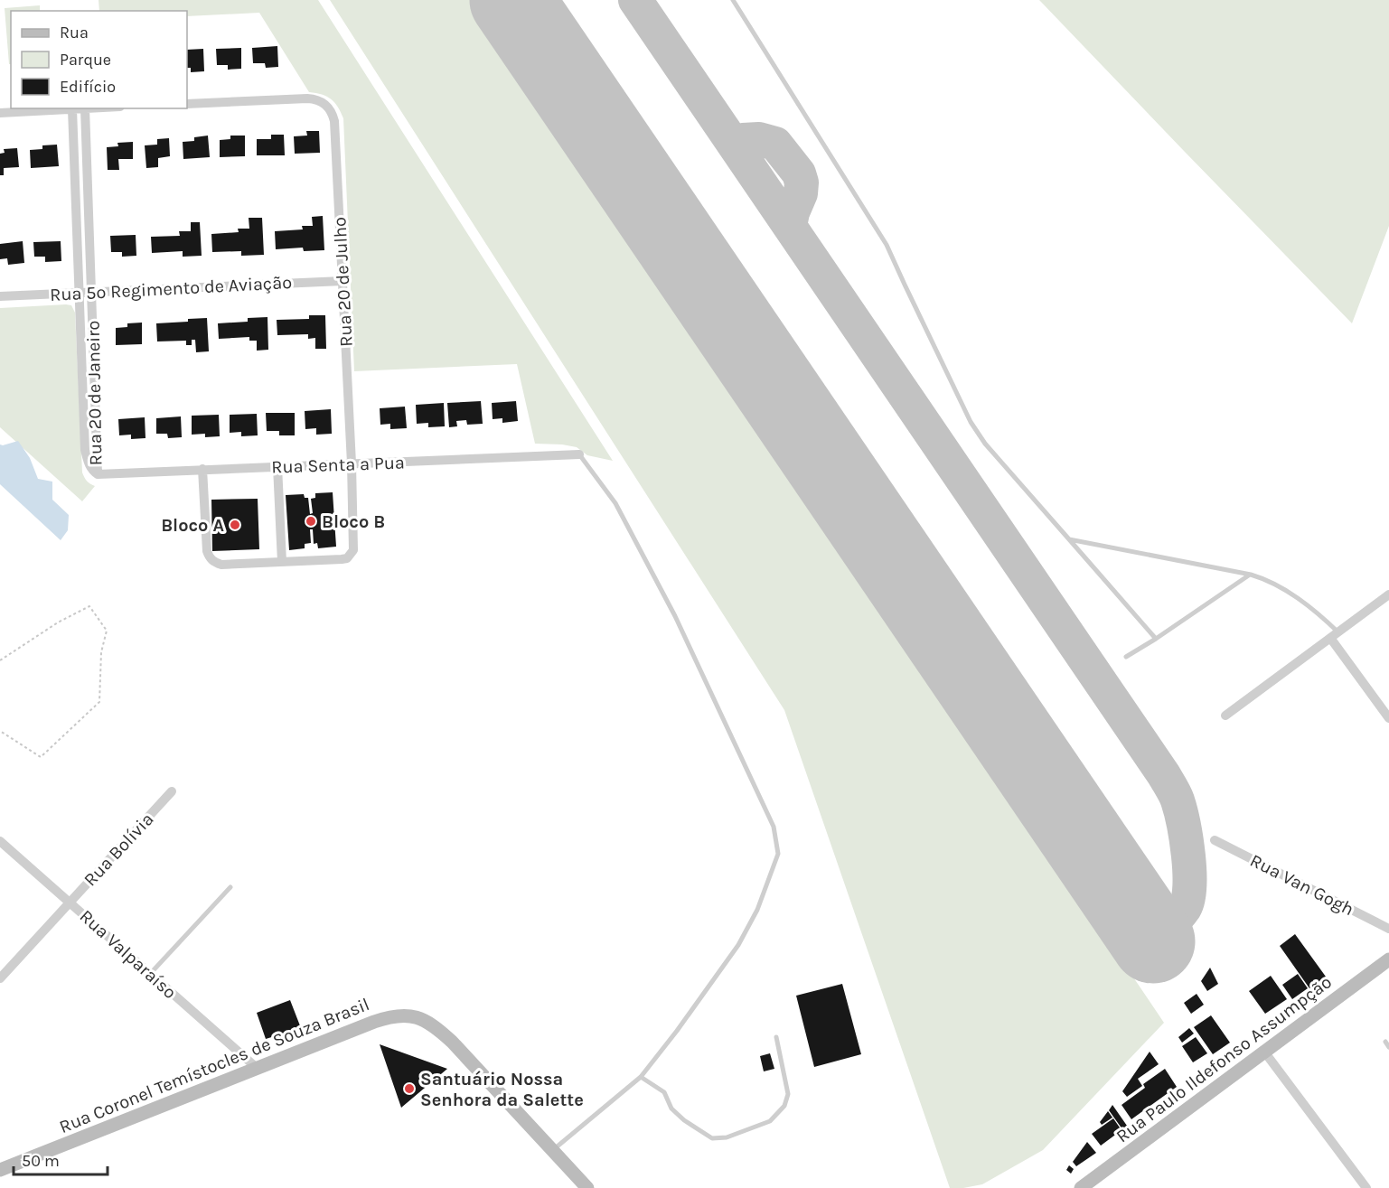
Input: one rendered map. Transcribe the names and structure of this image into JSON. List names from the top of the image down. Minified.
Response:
{"streets":{"main road":["Rua Paulo Ildefonso Assumpção","Rua Coronel Temístocles de Souza Brasil"],"street":["Rua 20 de Julho","Rua 5º Regimento de Aviação","Rua 20 de Janeiro","Rua Senta a Pua","Rua Bolívia","Rua Van Gogh","Rua Valparaíso"]},"crossings":[["Rua 20 de Julho","Rua 5º Regimento de Aviação"],["Rua 20 de Julho","Rua Senta a Pua"],["Rua 5º Regimento de Aviação","Rua 20 de Janeiro"],["Rua 20 de Janeiro","Rua Senta a Pua"],["Rua Bolívia","Rua Valparaíso"],["Rua Valparaíso","Rua Coronel Temístocles de Souza Brasil"]],"places":["Bloco B","Bloco A","Santuário Nossa Senhora da Salette"],"legend":["Rua","Parque","Edifício"],"scale_bar":"50 m"}
